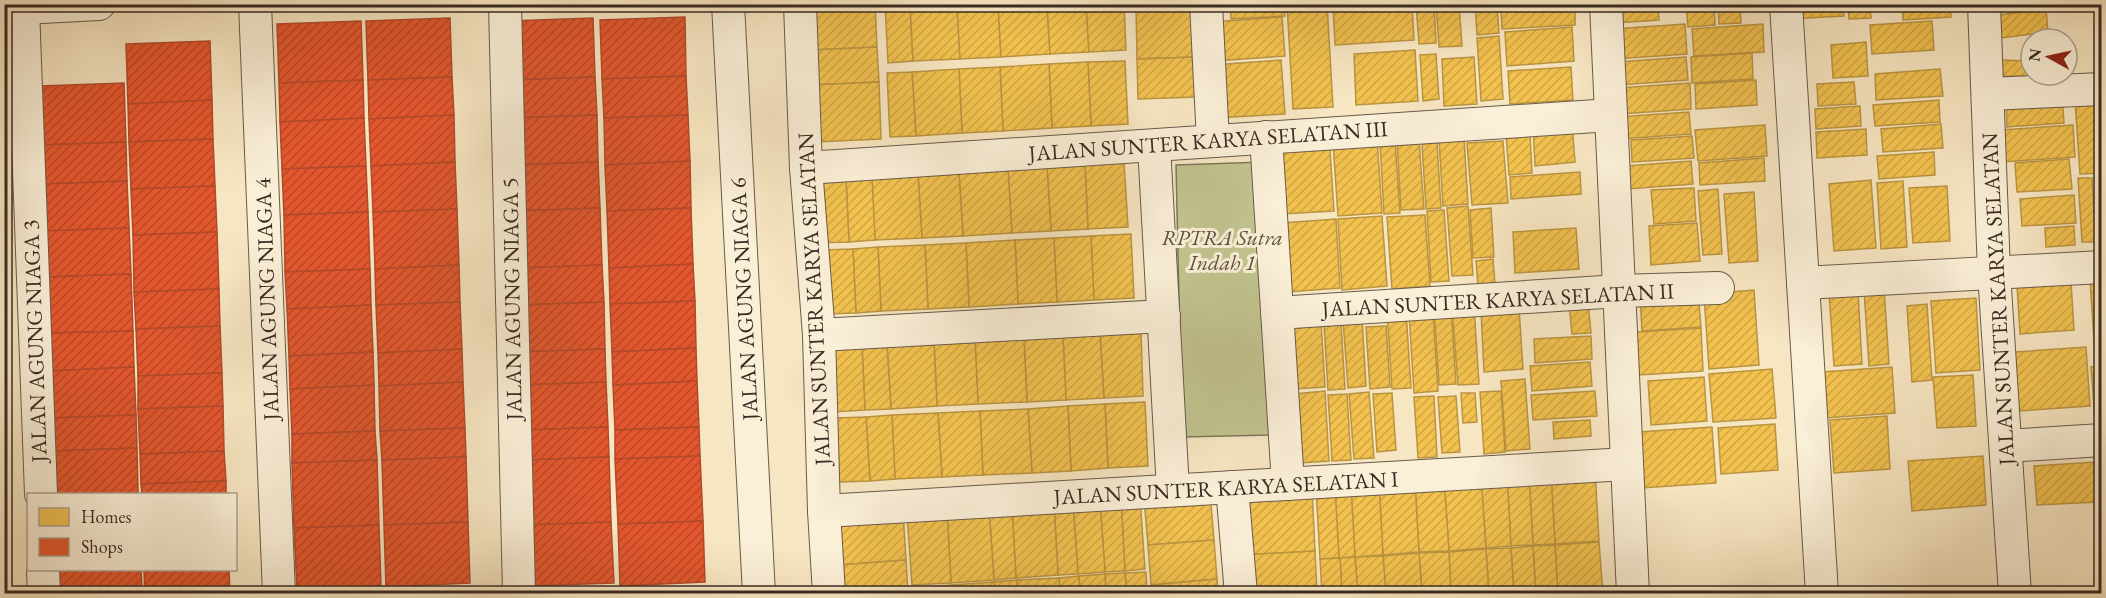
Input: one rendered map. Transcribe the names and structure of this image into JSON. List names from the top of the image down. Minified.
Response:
{"streets":{"street":["JALAN SUNTER KARYA SELATAN III","JALAN AGUNG NIAGA 4","JALAN AGUNG NIAGA 5","JALAN AGUNG NIAGA 6","JALAN SUNTER KARYA SELATAN","JALAN SUNTER KARYA SELATAN II","JALAN AGUNG NIAGA 3","JALAN SUNTER KARYA SELATAN I"]},"crossings":[["JALAN SUNTER KARYA SELATAN III","JALAN SUNTER KARYA SELATAN"],["JALAN SUNTER KARYA SELATAN","JALAN SUNTER KARYA SELATAN I"]],"parks":["RPTRA Sutra Indah 1"],"legend":["Homes","Shops"],"north":"left"}
